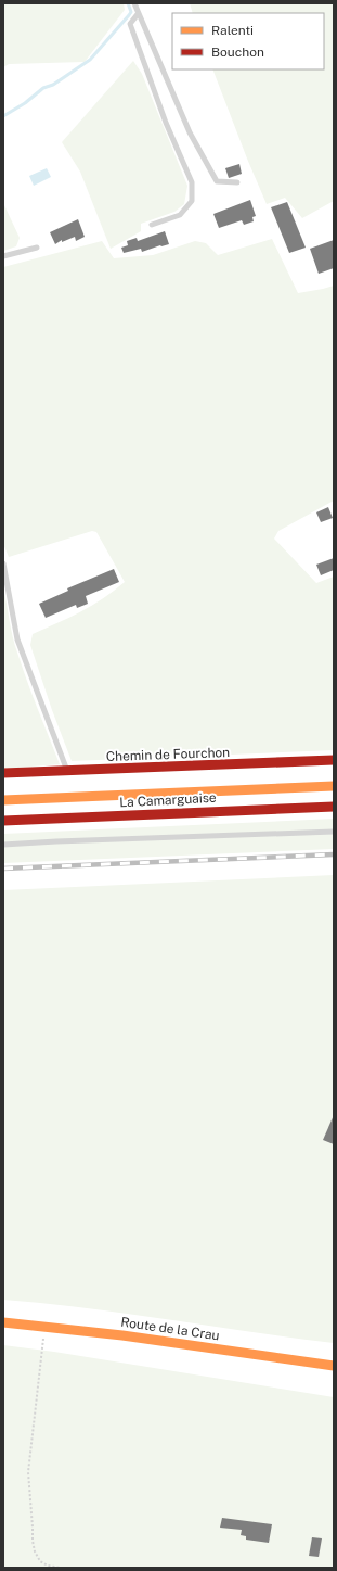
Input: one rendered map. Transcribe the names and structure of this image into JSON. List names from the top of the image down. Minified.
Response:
{"streets":{"main road":["Chemin de Fourchon","La Camarguaise","Route de la Crau"]},"legend":["Ralenti","Bouchon"]}
